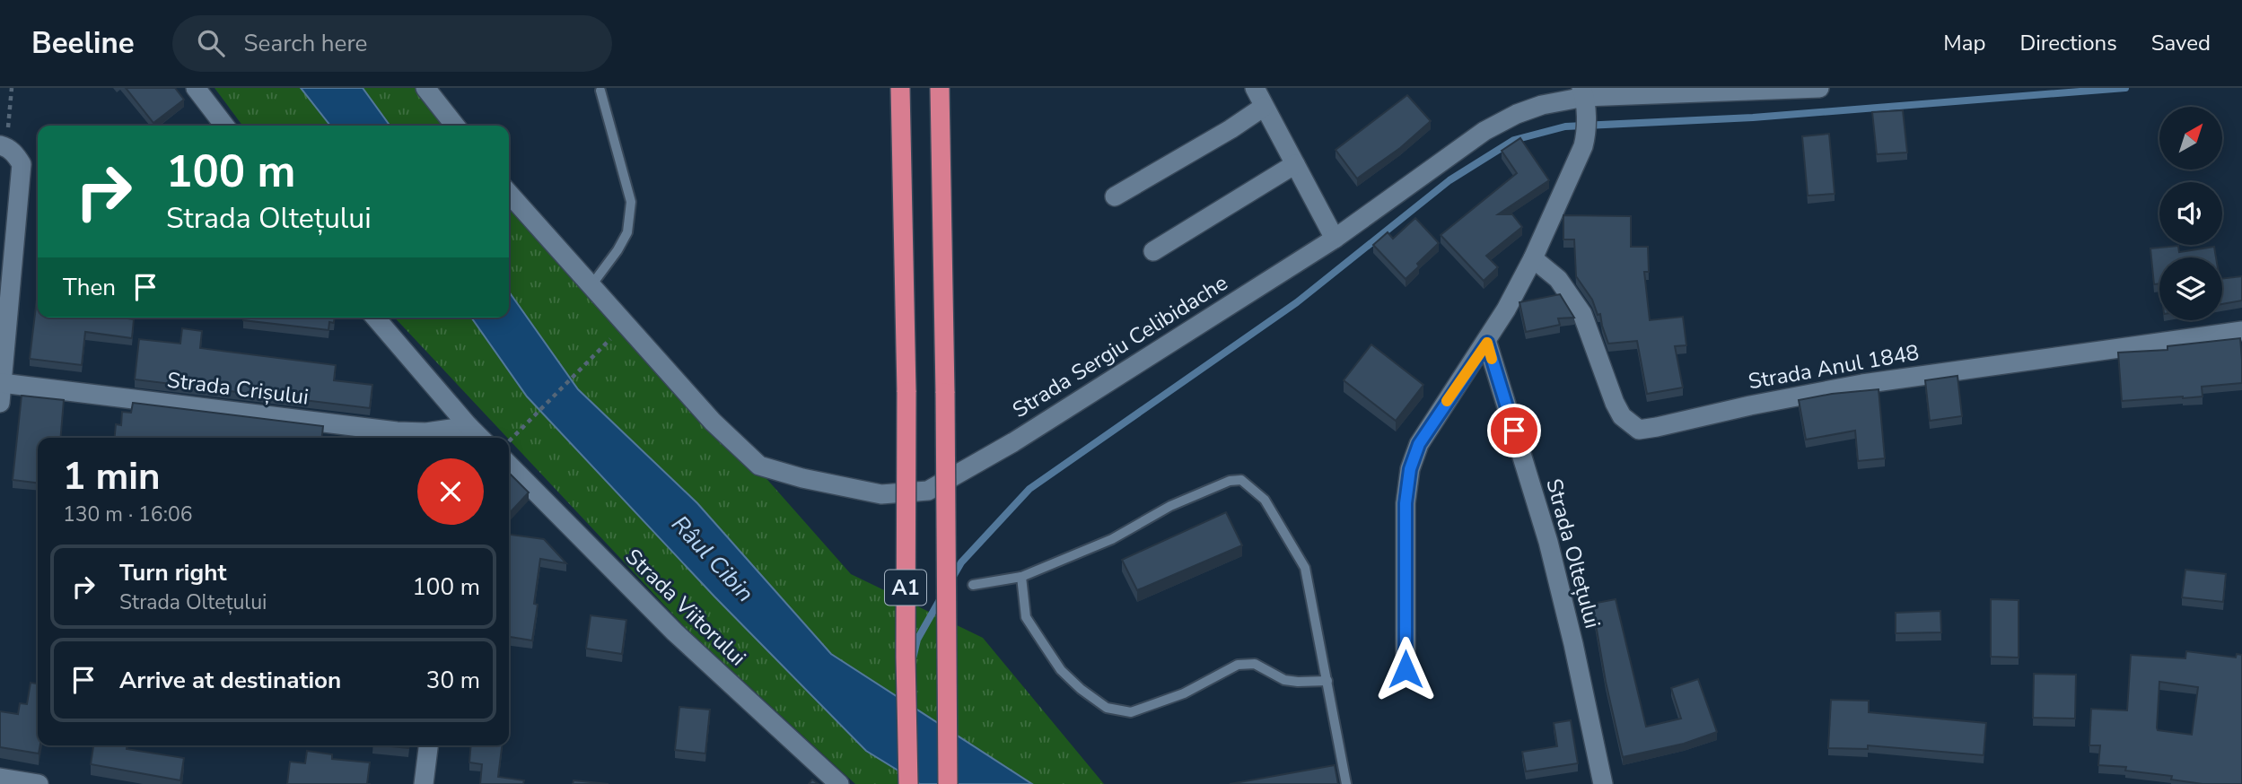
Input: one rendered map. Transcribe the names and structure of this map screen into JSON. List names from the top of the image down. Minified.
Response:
{"streets":{"highway":["A1"],"street":["Strada Sergiu Celibidache","Strada Anul 1848","Strada Crișului","Strada Oltețului","Strada Viitorului"]},"water":["Râul Cibin"],"north":"top right","page":{"header":"Beeline","search":"Search here","nav":["Map","Directions","Saved"],"turn":["100 m","Strada Oltețului"],"then":"Then","heading":["1 min","130 m · 16:06"],"list":[{"name":"Turn right","note":"Strada Oltețului","value":"100 m"},{"name":"Arrive at destination","value":"30 m"}]}}
